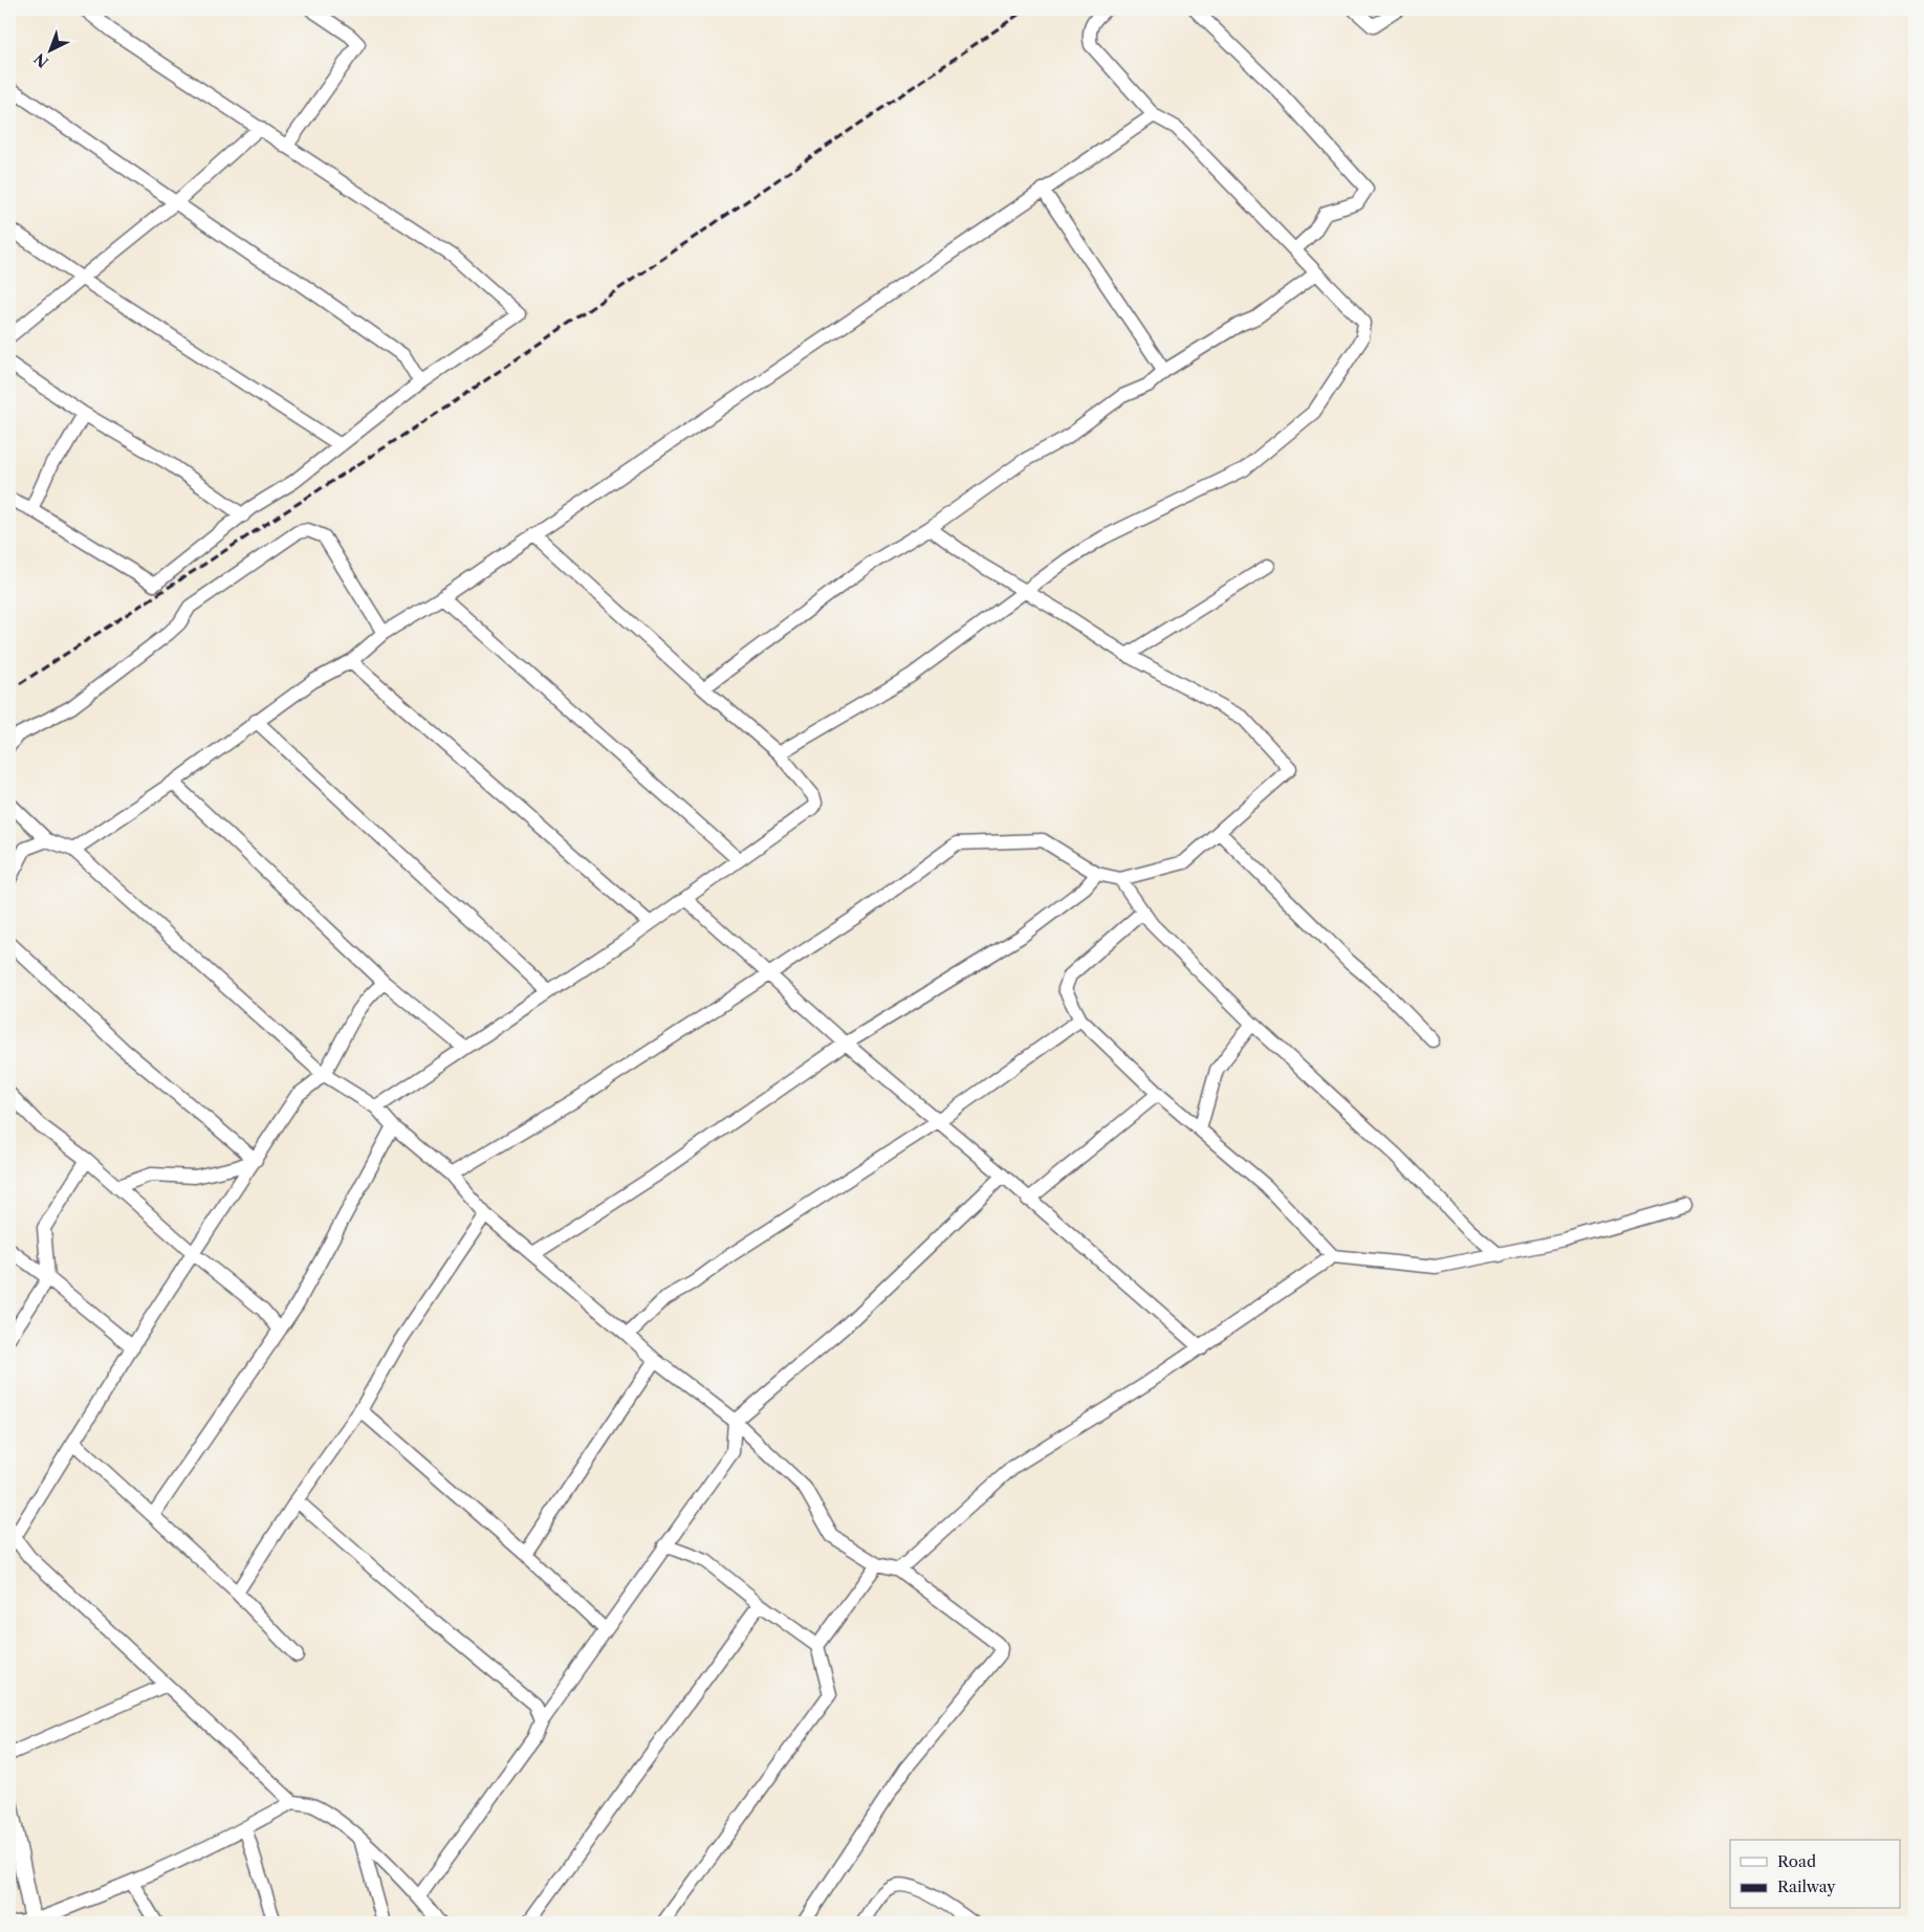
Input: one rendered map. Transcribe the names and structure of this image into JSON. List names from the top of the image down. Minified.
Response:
{"legend":["Road","Railway"],"north":"bottom left"}
